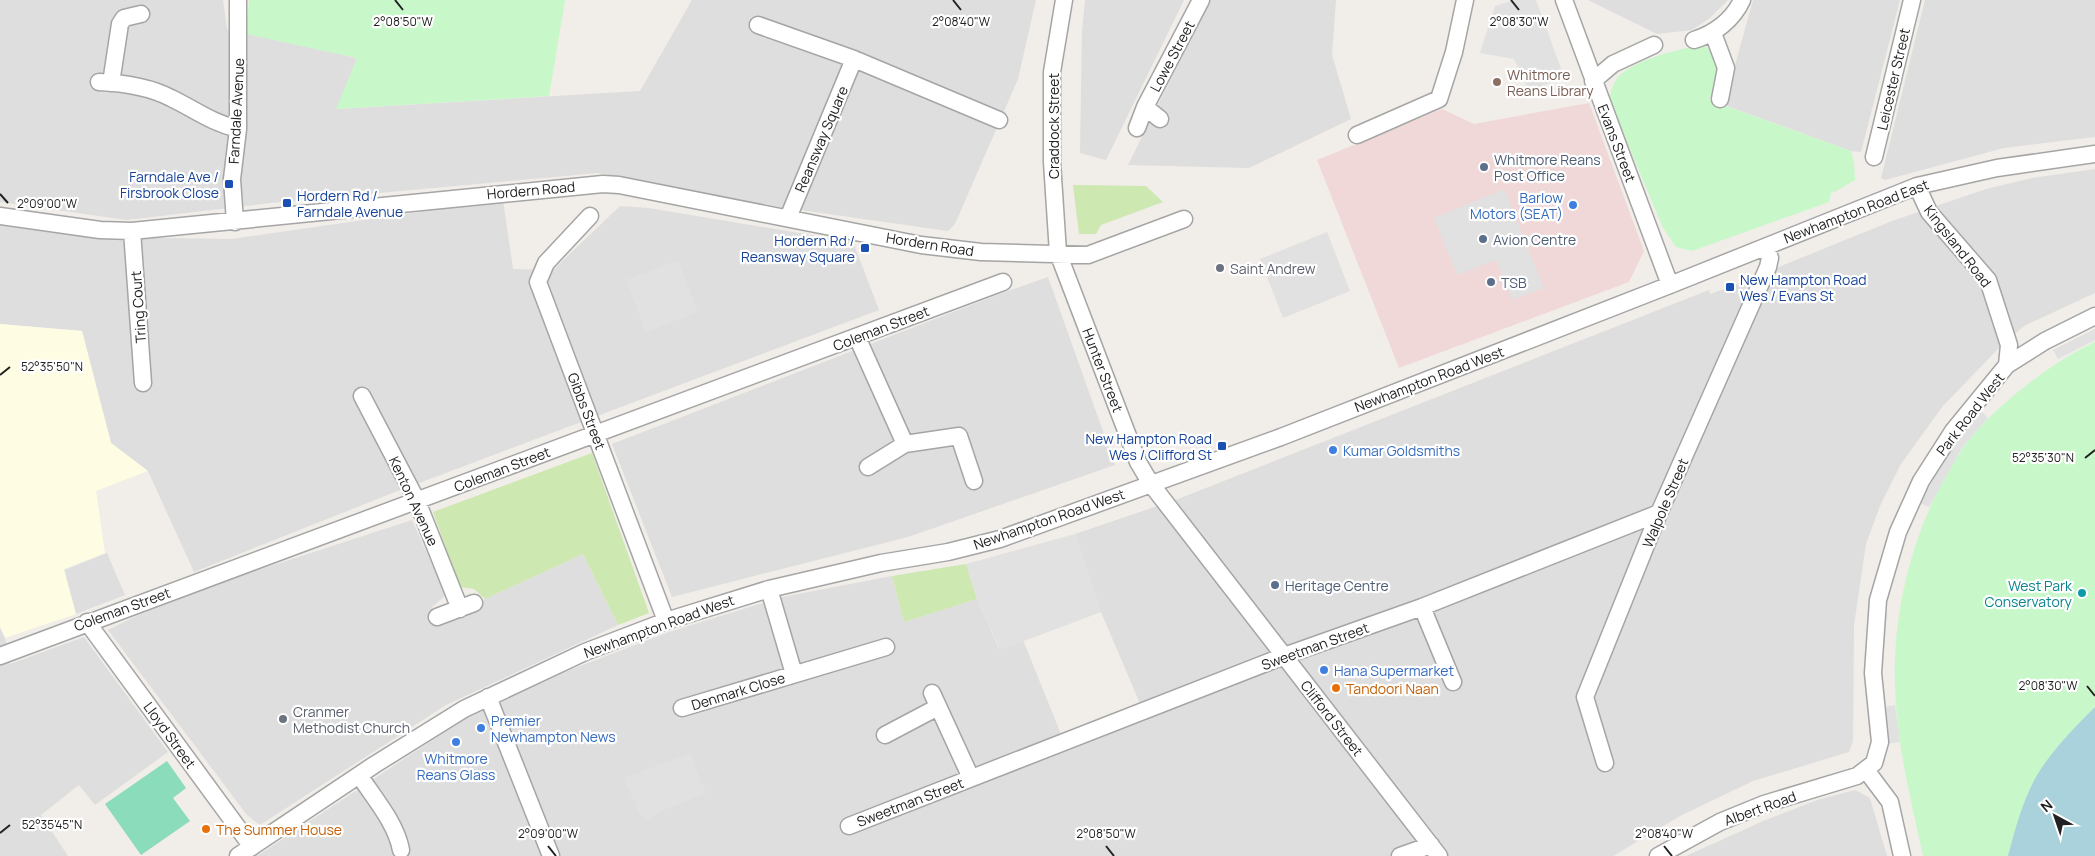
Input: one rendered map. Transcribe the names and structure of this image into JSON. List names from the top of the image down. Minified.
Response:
{"streets":{"street":["Lowe Street","Leicester Street","Farndale Avenue","Craddock Street","Reansway Square","Evans Street","Hordern Road","Newhampton Road East","Kingsland Road","Tring Court","Coleman Street","Hunter Street","Newhampton Road West","Gibbs Street","Park Road West","Kenton Avenue","Walpole Street","Sweetman Street","Denmark Close","Clifford Street","Lloyd Street","Albert Road"]},"crossings":[["Farndale Avenue","Hordern Road"],["Craddock Street","Hordern Road"],["Craddock Street","Hunter Street"],["Reansway Square","Hordern Road"],["Evans Street","Newhampton Road West"],["Hordern Road","Tring Court"],["Hordern Road","Hunter Street"],["Newhampton Road East","Kingsland Road"],["Newhampton Road East","Newhampton Road West"],["Newhampton Road East","Walpole Street"],["Kingsland Road","Park Road West"],["Coleman Street","Gibbs Street"],["Coleman Street","Kenton Avenue"],["Coleman Street","Lloyd Street"],["Hunter Street","Newhampton Road West"],["Hunter Street","Clifford Street"],["Newhampton Road West","Gibbs Street"],["Newhampton Road West","Walpole Street"],["Newhampton Road West","Denmark Close"],["Newhampton Road West","Clifford Street"],["Newhampton Road West","Lloyd Street"],["Park Road West","Albert Road"],["Walpole Street","Sweetman Street"],["Sweetman Street","Clifford Street"]],"places":{"other":["Whitmore Reans Library","Whitmore Reans Post Office","Barlow Motors (SEAT)","Avion Centre","Saint Andrew","TSB","Kumar Goldsmiths","Heritage Centre","West Park Conservatory","Hana Supermarket","Tandoori Naan","Cranmer Methodist Church","Premier Newhampton News","Whitmore Reans Glass","The Summer House"],"transit":["Farndale Ave / Firsbrook Close","Hordern Rd / Farndale Avenue","Hordern Rd / Reansway Square","New Hampton Road Wes / Evans St","New Hampton Road Wes / Clifford St"]},"north":"top left","coordinates":["2°08'50\"W","2°08'30\"W","2°08'40\"W","2°09'00\"W","52°35'50\"N","52°35'30\"N","52°35'45\"N"]}
